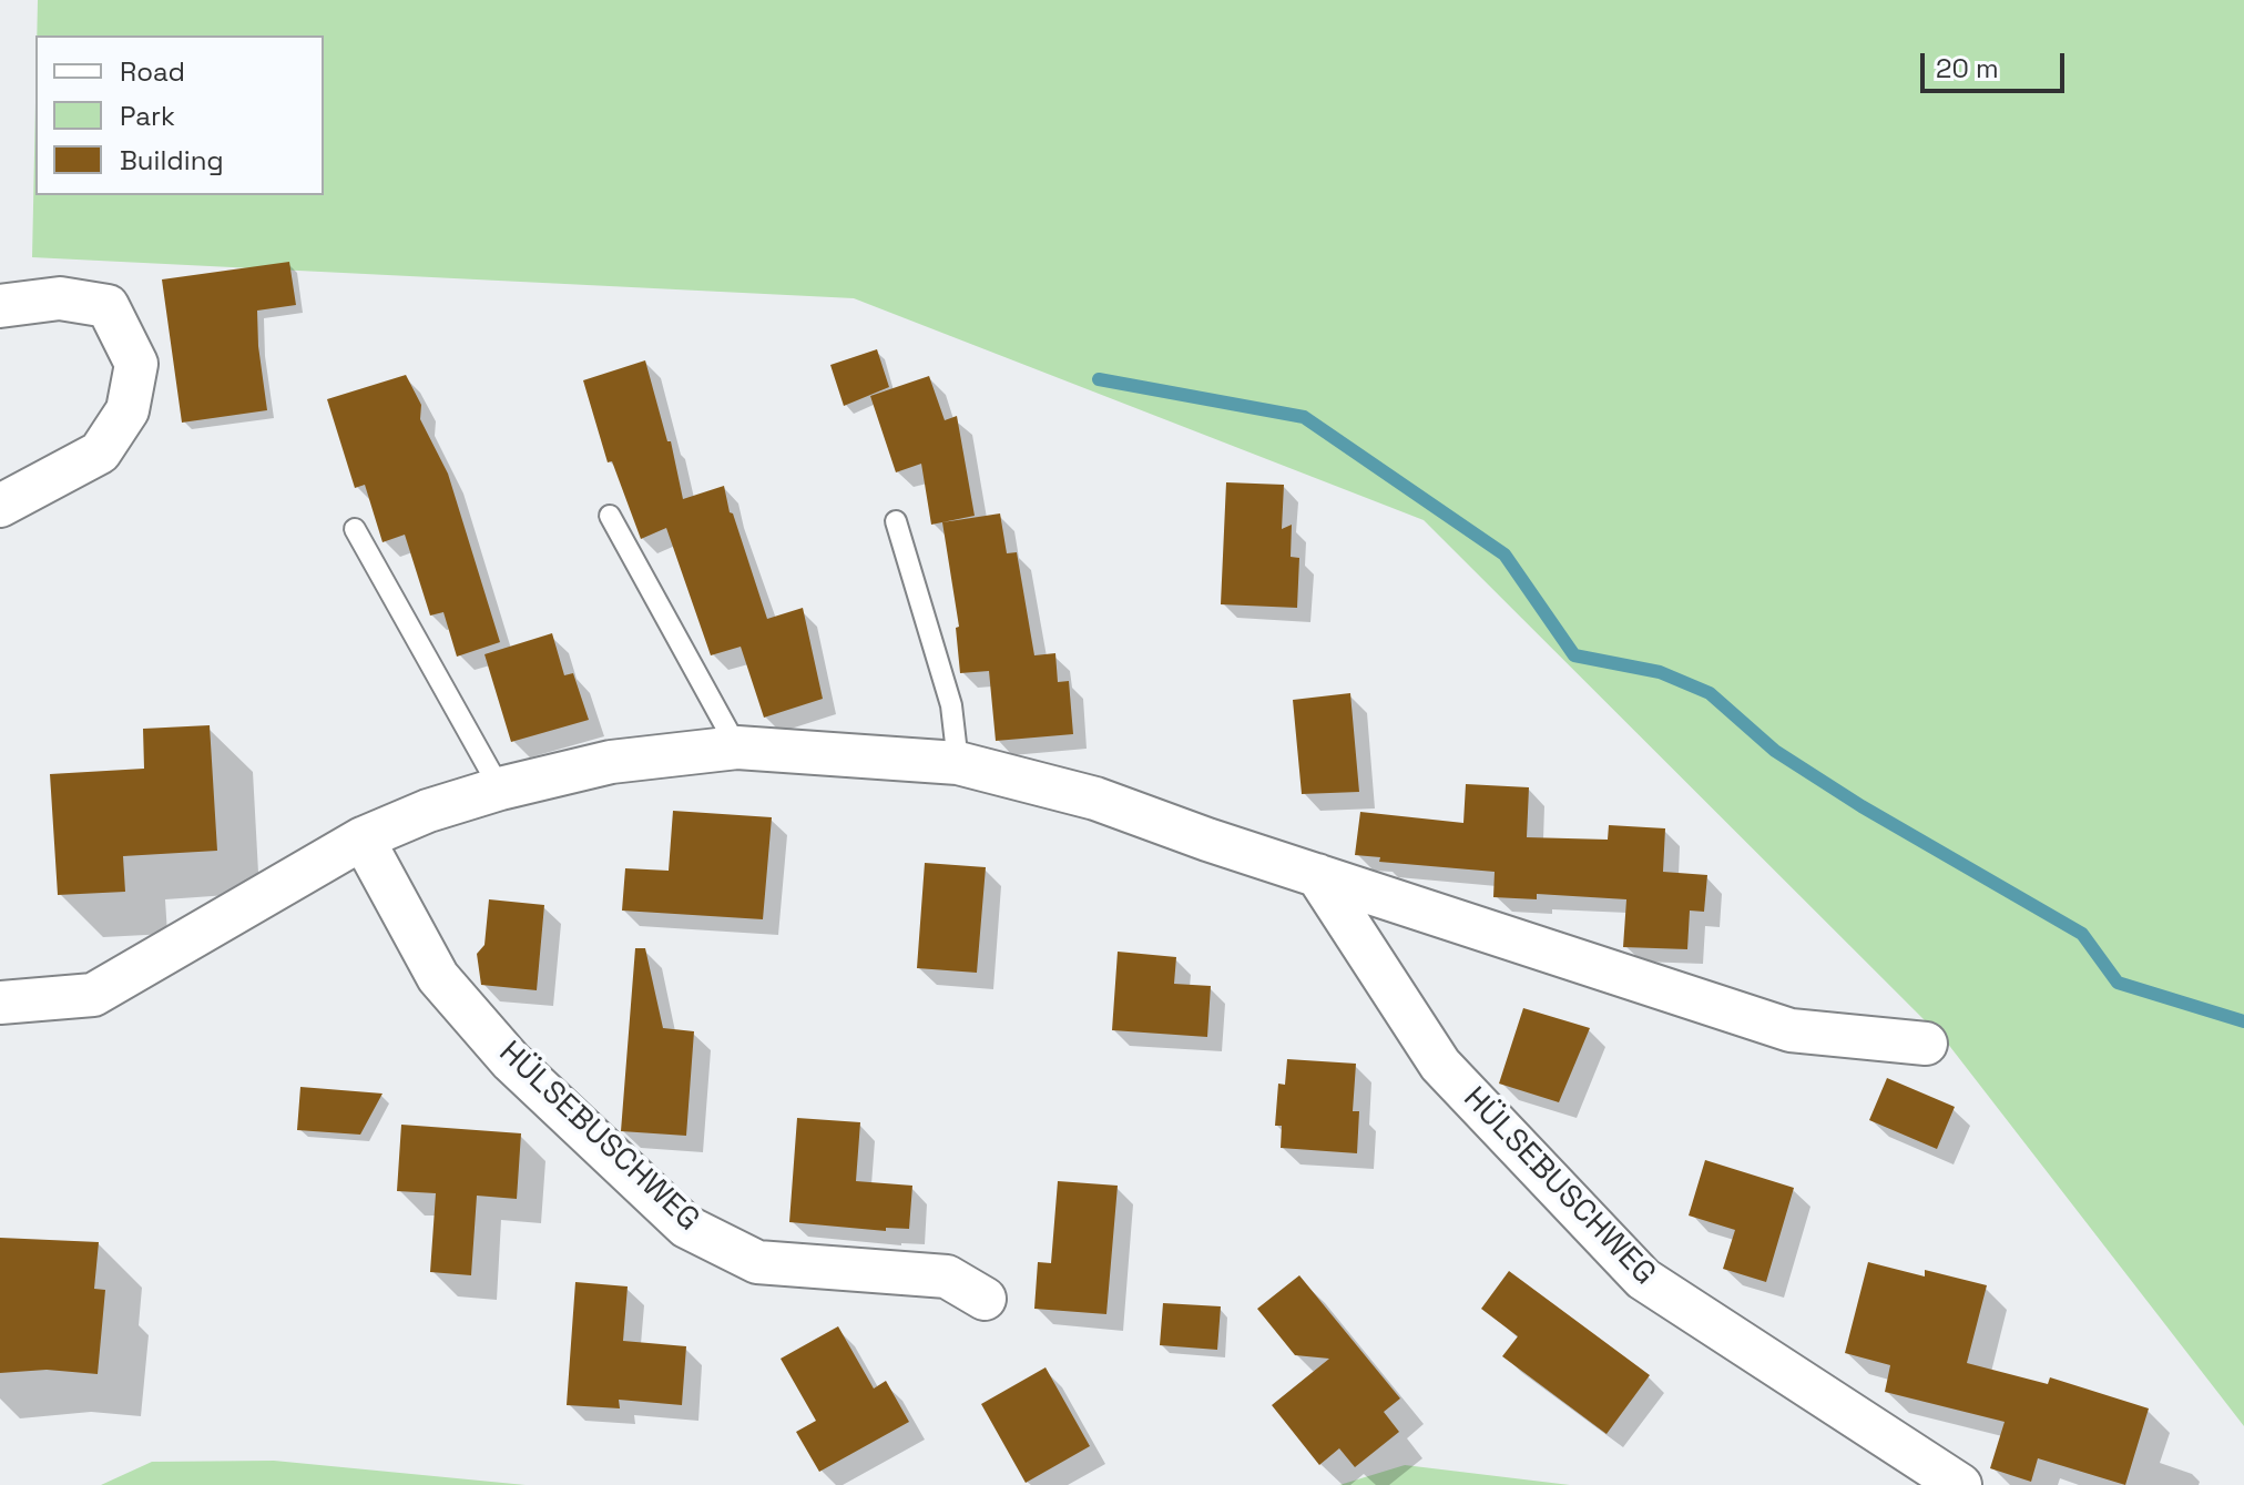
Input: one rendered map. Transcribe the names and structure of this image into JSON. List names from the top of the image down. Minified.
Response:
{"streets":{"street":["HÜLSEBUSCHWEG"]},"legend":["Road","Park","Building"],"scale_bar":"20 m"}
